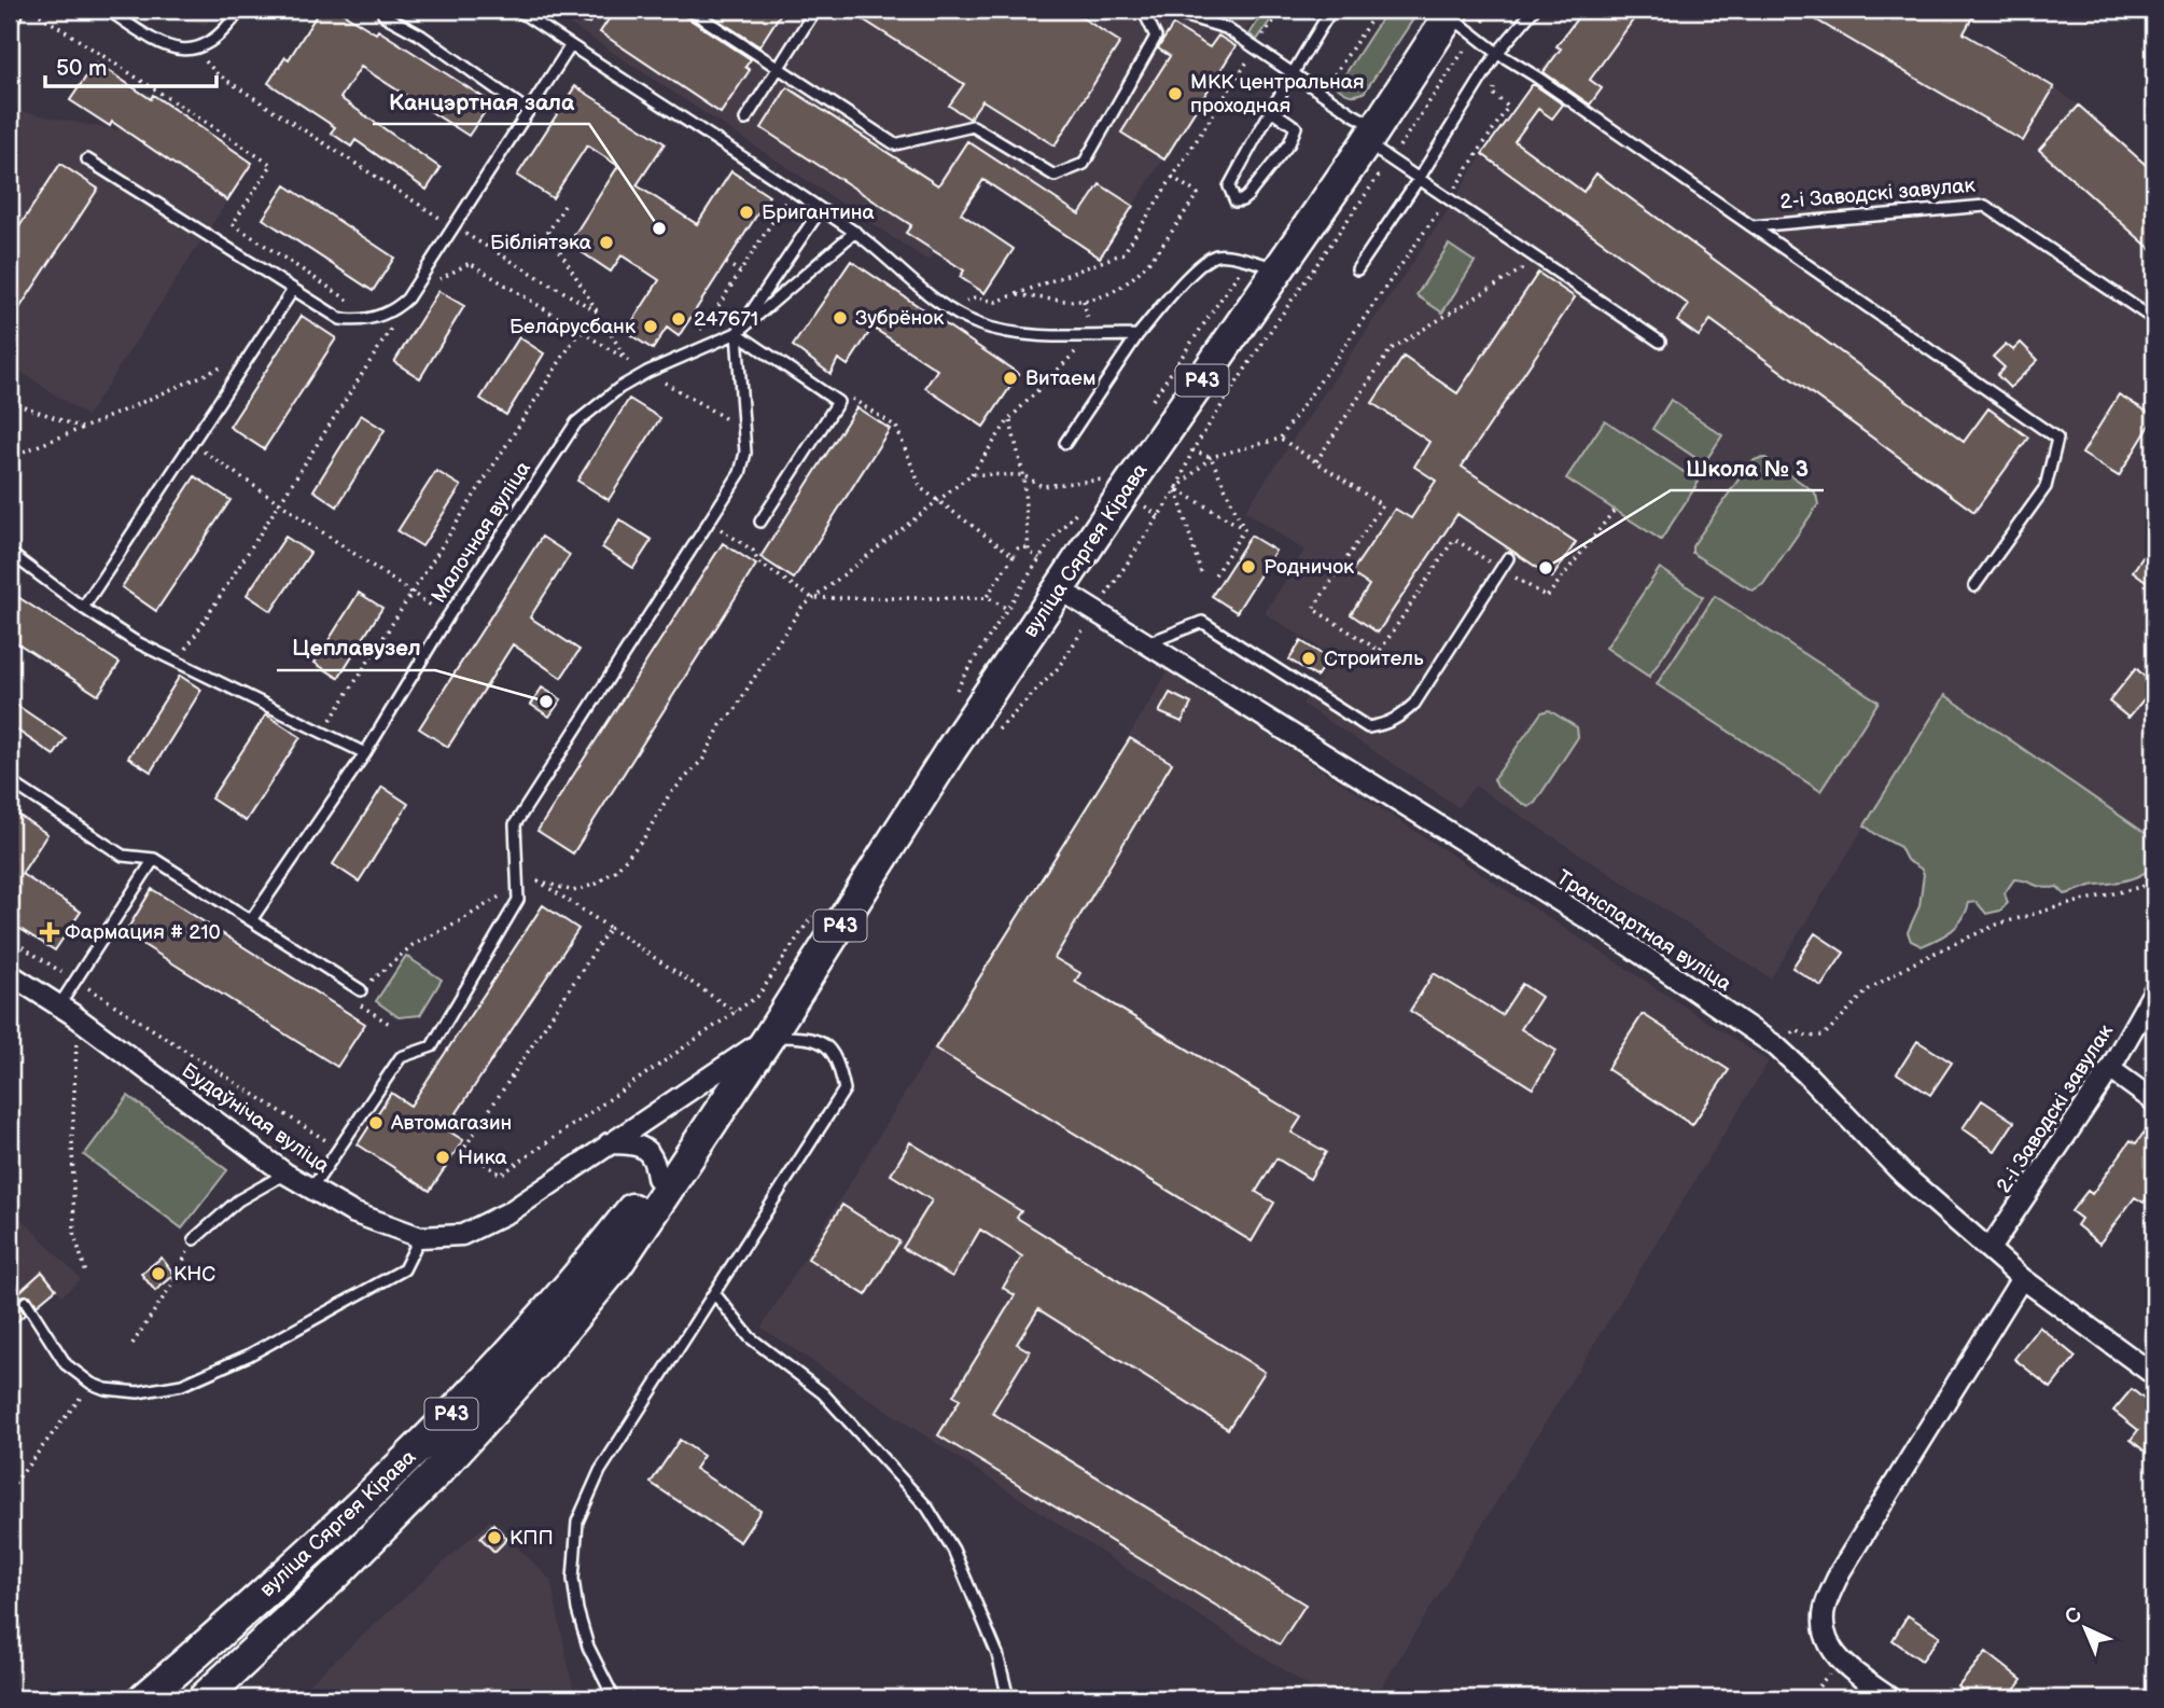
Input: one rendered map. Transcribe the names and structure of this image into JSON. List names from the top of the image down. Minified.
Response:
{"streets":{"main road":["Р43","вуліца Сяргея Кірава"],"street":["2-і Заводскі завулак","Транспартная вуліца","Будаўнічая вуліца"],"lane":["Малочная вуліца"]},"crossings":[["2-і Заводскі завулак","Транспартная вуліца"],["вуліца Сяргея Кірава","Транспартная вуліца"],["вуліца Сяргея Кірава","Будаўнічая вуліца"]],"places":{"other":["МКК центральная проходная","Бригантина","Канцэртная зала","Бібліятэка","Зубрёнок","247671","Беларусбанк","Витаем","Родничок","Школа № 3","Строитель","Цеплавузел","Автомагазин","Ника","КНС","КПП"],"health":["Фармация # 210"]},"scale_bar":"50 m","north":"top left"}
